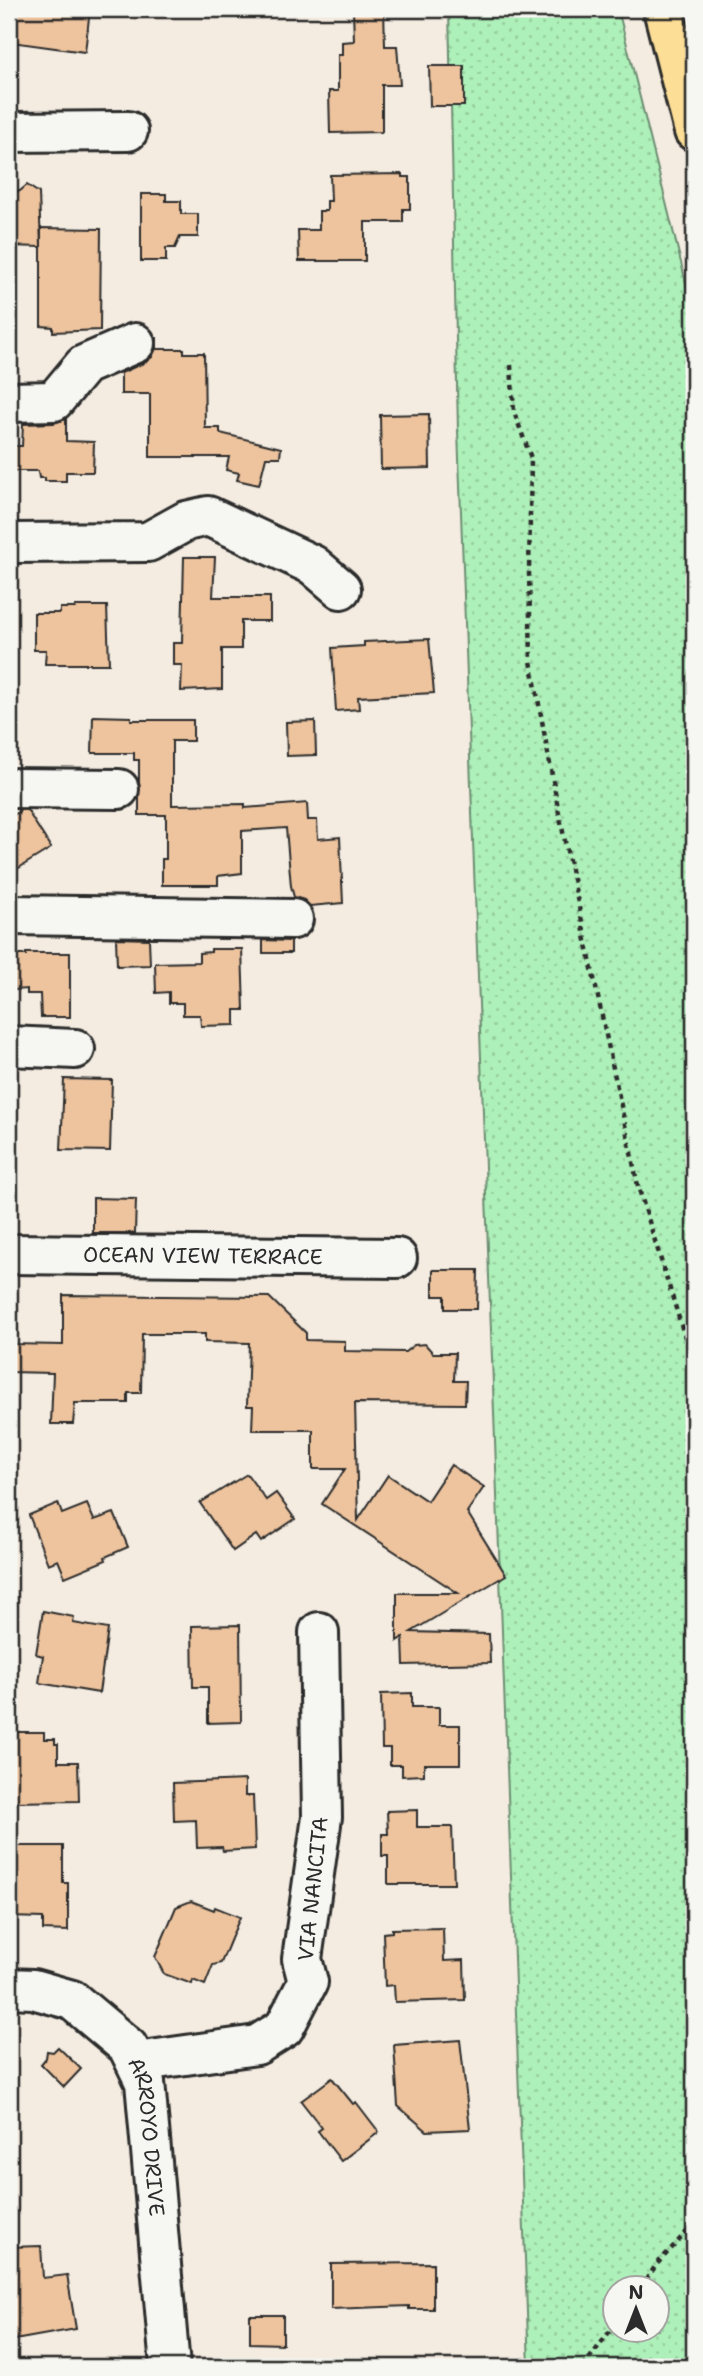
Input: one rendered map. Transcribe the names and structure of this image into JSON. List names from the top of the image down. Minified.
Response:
{"streets":{"street":["OCEAN VIEW TERRACE","VIA NANCITA","ARROYO DRIVE"]},"crossings":[["VIA NANCITA","ARROYO DRIVE"]],"north":"top"}
